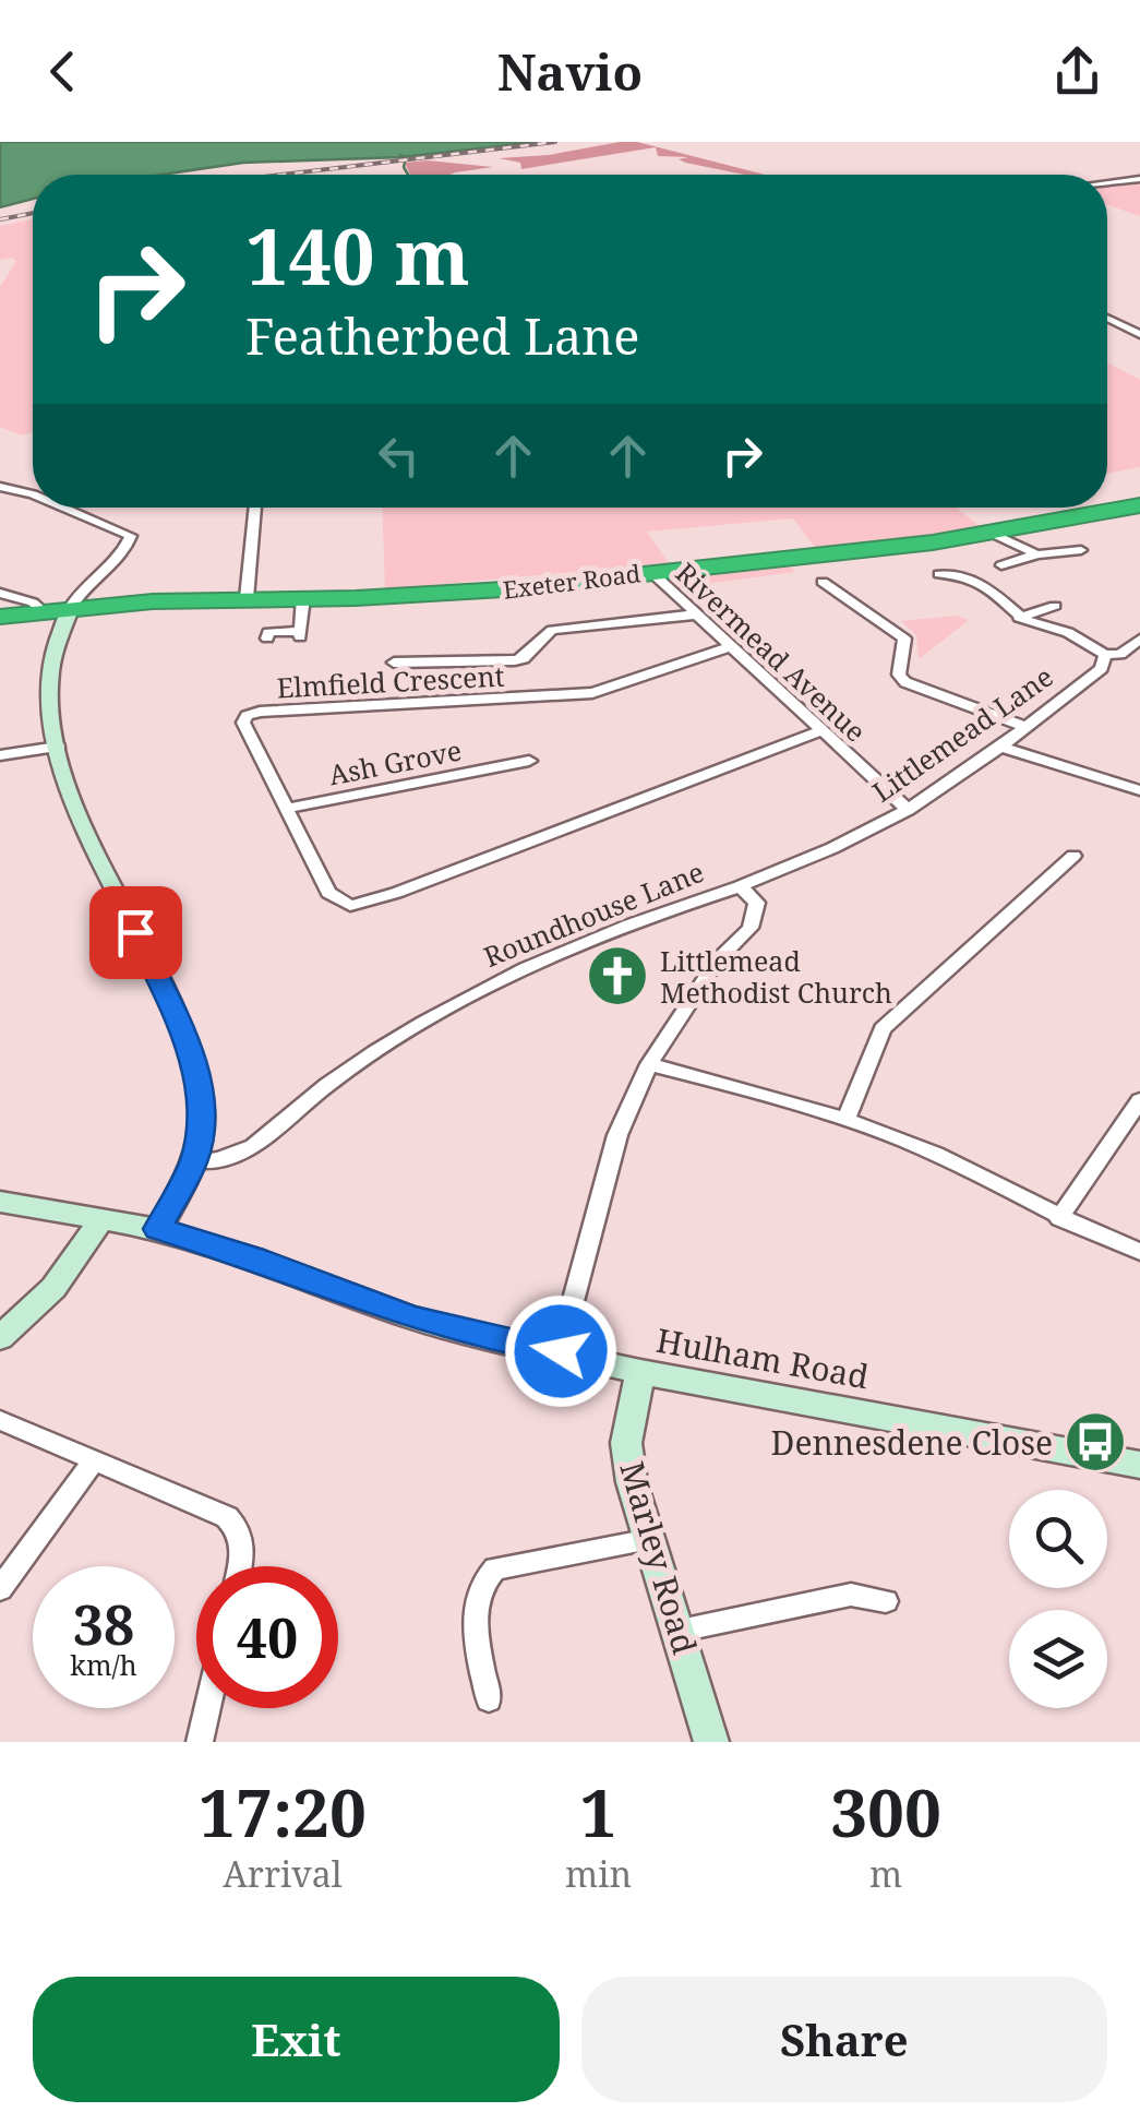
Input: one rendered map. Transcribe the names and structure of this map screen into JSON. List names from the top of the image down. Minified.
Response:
{"streets":{"highway":["Exeter Road"],"street":["Rivermead Avenue","Elmfield Crescent","Littlemead Lane","Ash Grove","Roundhouse Lane","Hulham Road","Marley Road"]},"crossings":[["Exeter Road","Rivermead Avenue"],["Rivermead Avenue","Elmfield Crescent"],["Rivermead Avenue","Littlemead Lane"],["Elmfield Crescent","Ash Grove"],["Littlemead Lane","Roundhouse Lane"],["Hulham Road","Marley Road"]],"places":{"church":["Littlemead Methodist Church"],"bus stop":["Dennesdene Close"]},"page":{"header":"Navio","turn":["140 m","Featherbed Lane"],"speed":"38 km/h","limit":"40","eta":["17:20","Arrival","1","min","300","m"],"buttons":["Exit","Share"]}}
